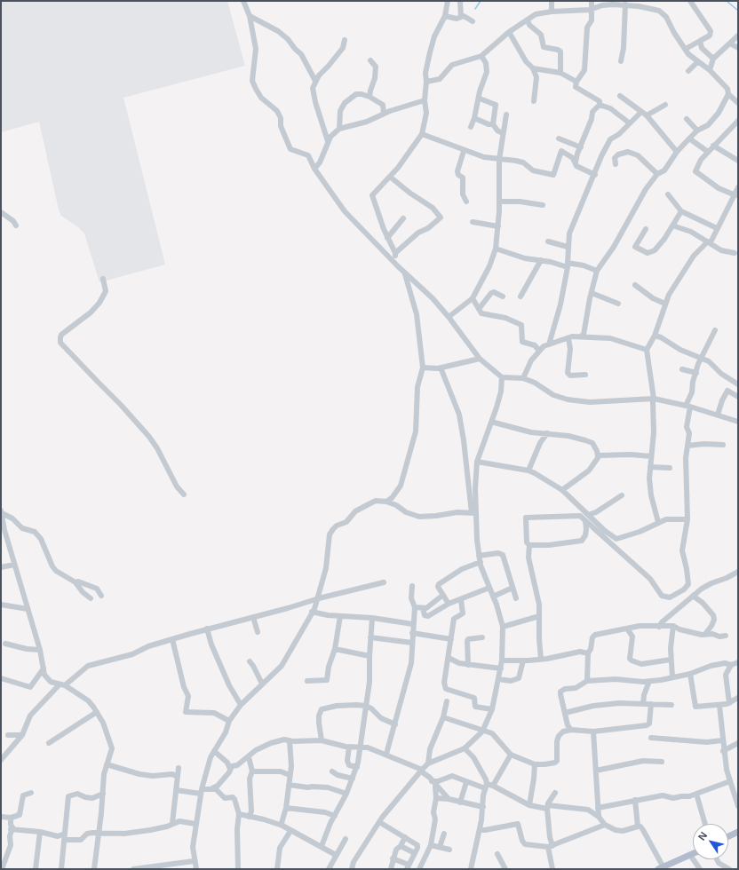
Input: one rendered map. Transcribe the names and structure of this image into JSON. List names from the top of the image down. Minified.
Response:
{"north":"top left"}
